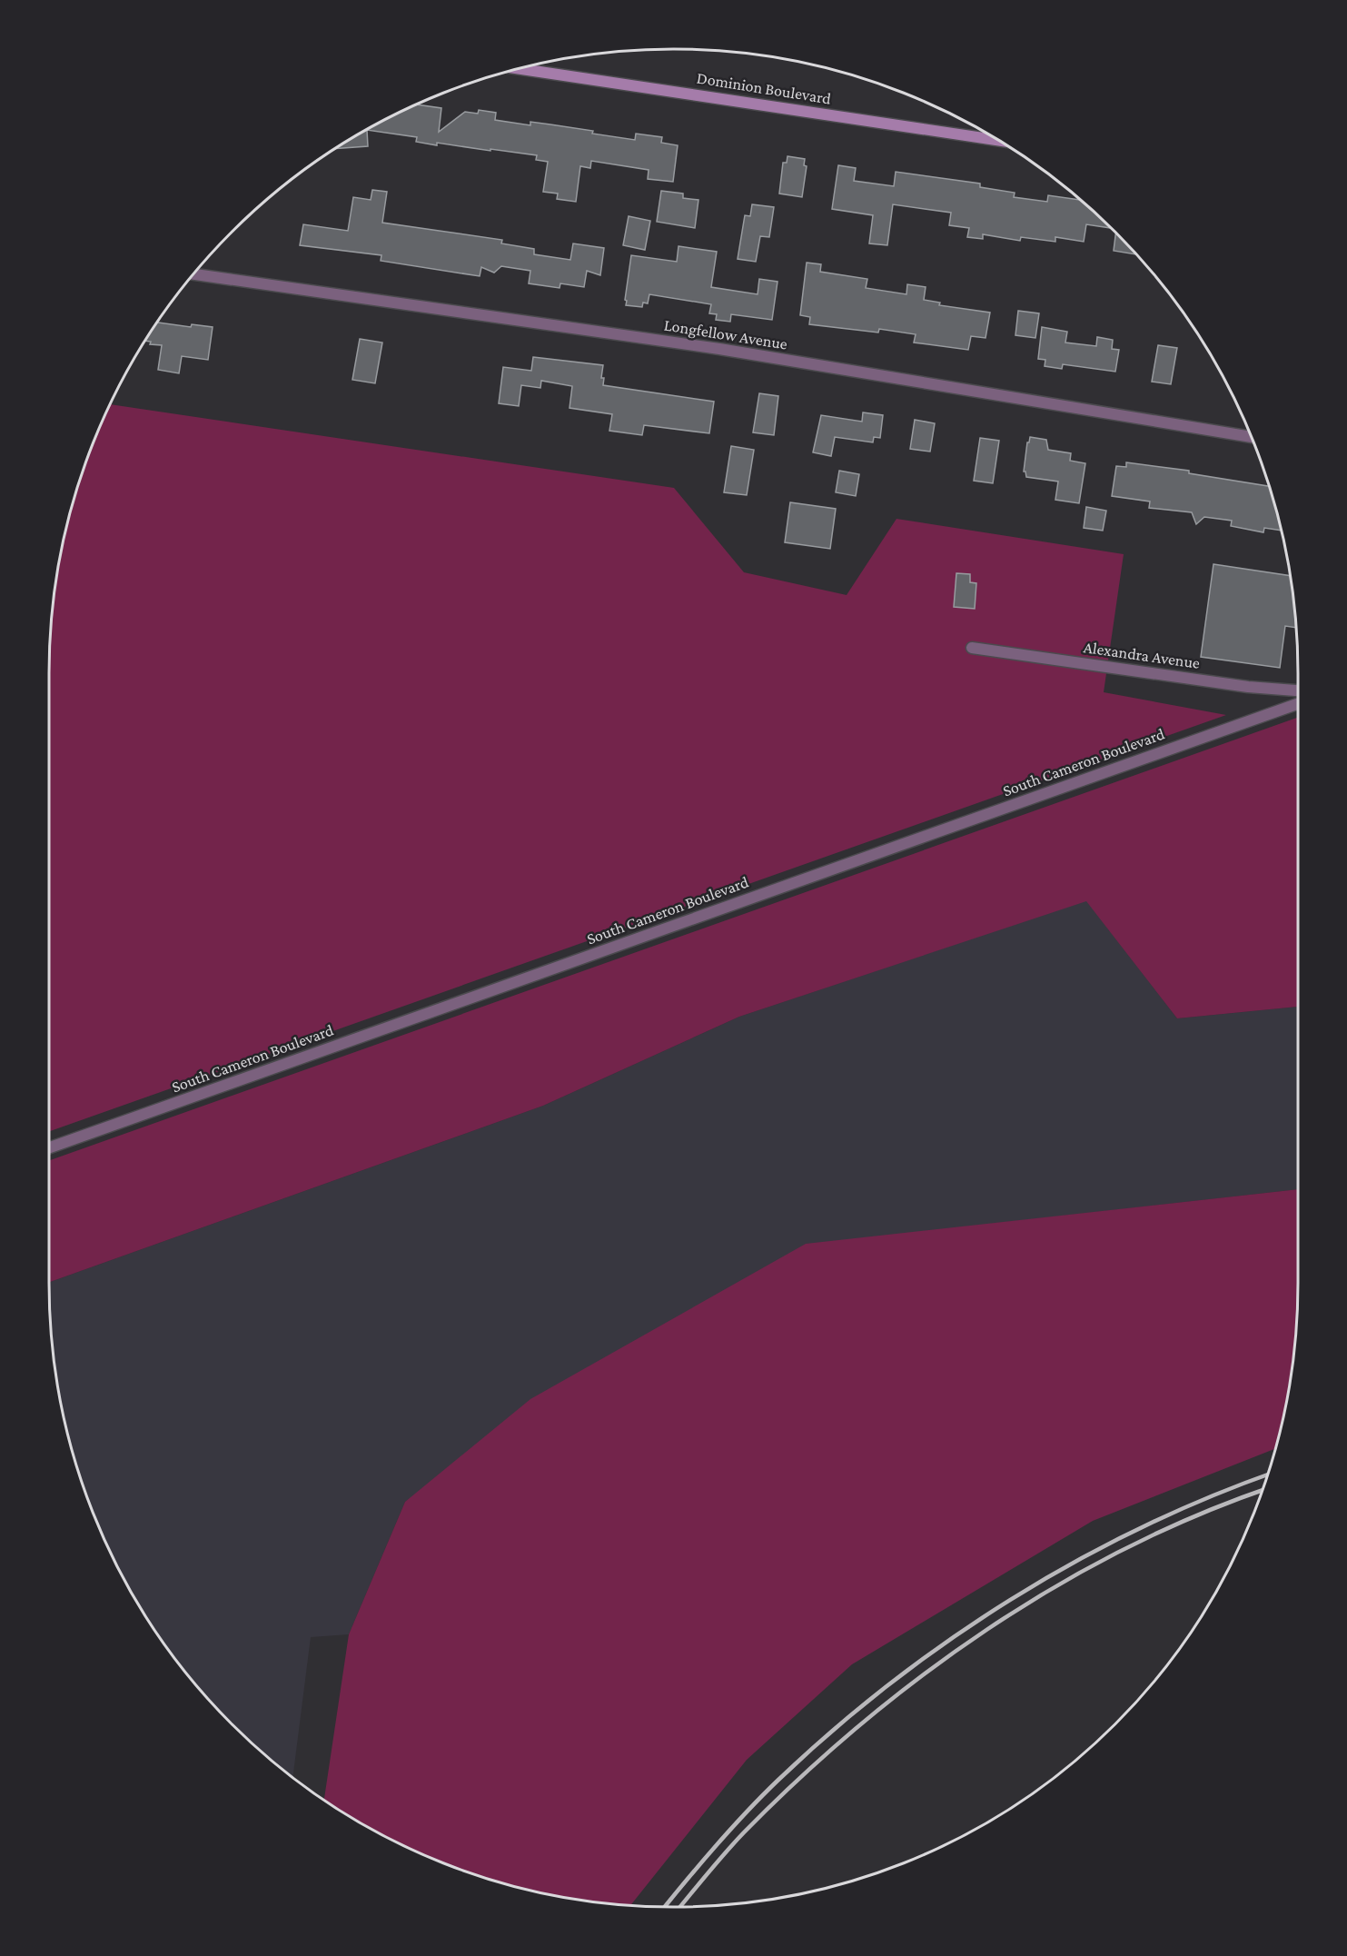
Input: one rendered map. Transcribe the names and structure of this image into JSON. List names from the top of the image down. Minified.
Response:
{"streets":{"street":["Dominion Boulevard","Longfellow Avenue","Alexandra Avenue","South Cameron Boulevard"]}}
